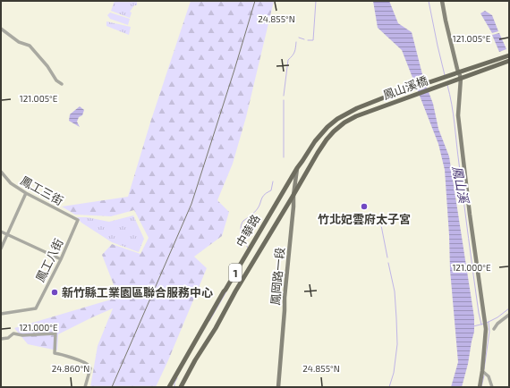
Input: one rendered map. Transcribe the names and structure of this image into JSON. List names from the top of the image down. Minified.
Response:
{"streets":{"main road":["鳳山溪橋","中華路","1"],"street":["鳳工三街","鳳工八街","鳳岡路一段"]},"crossings":[["鳳山溪橋","中華路"],["鳳山溪橋","1"],["鳳工三街","鳳工八街"],["中華路","鳳岡路一段"]],"water":["鳳山溪"],"places":["竹北妃雲府太子宮","新竹縣工業園區聯合服務中心"],"coordinates":["24.855°N","121.005°E","121.000°E","24.860°N"]}
